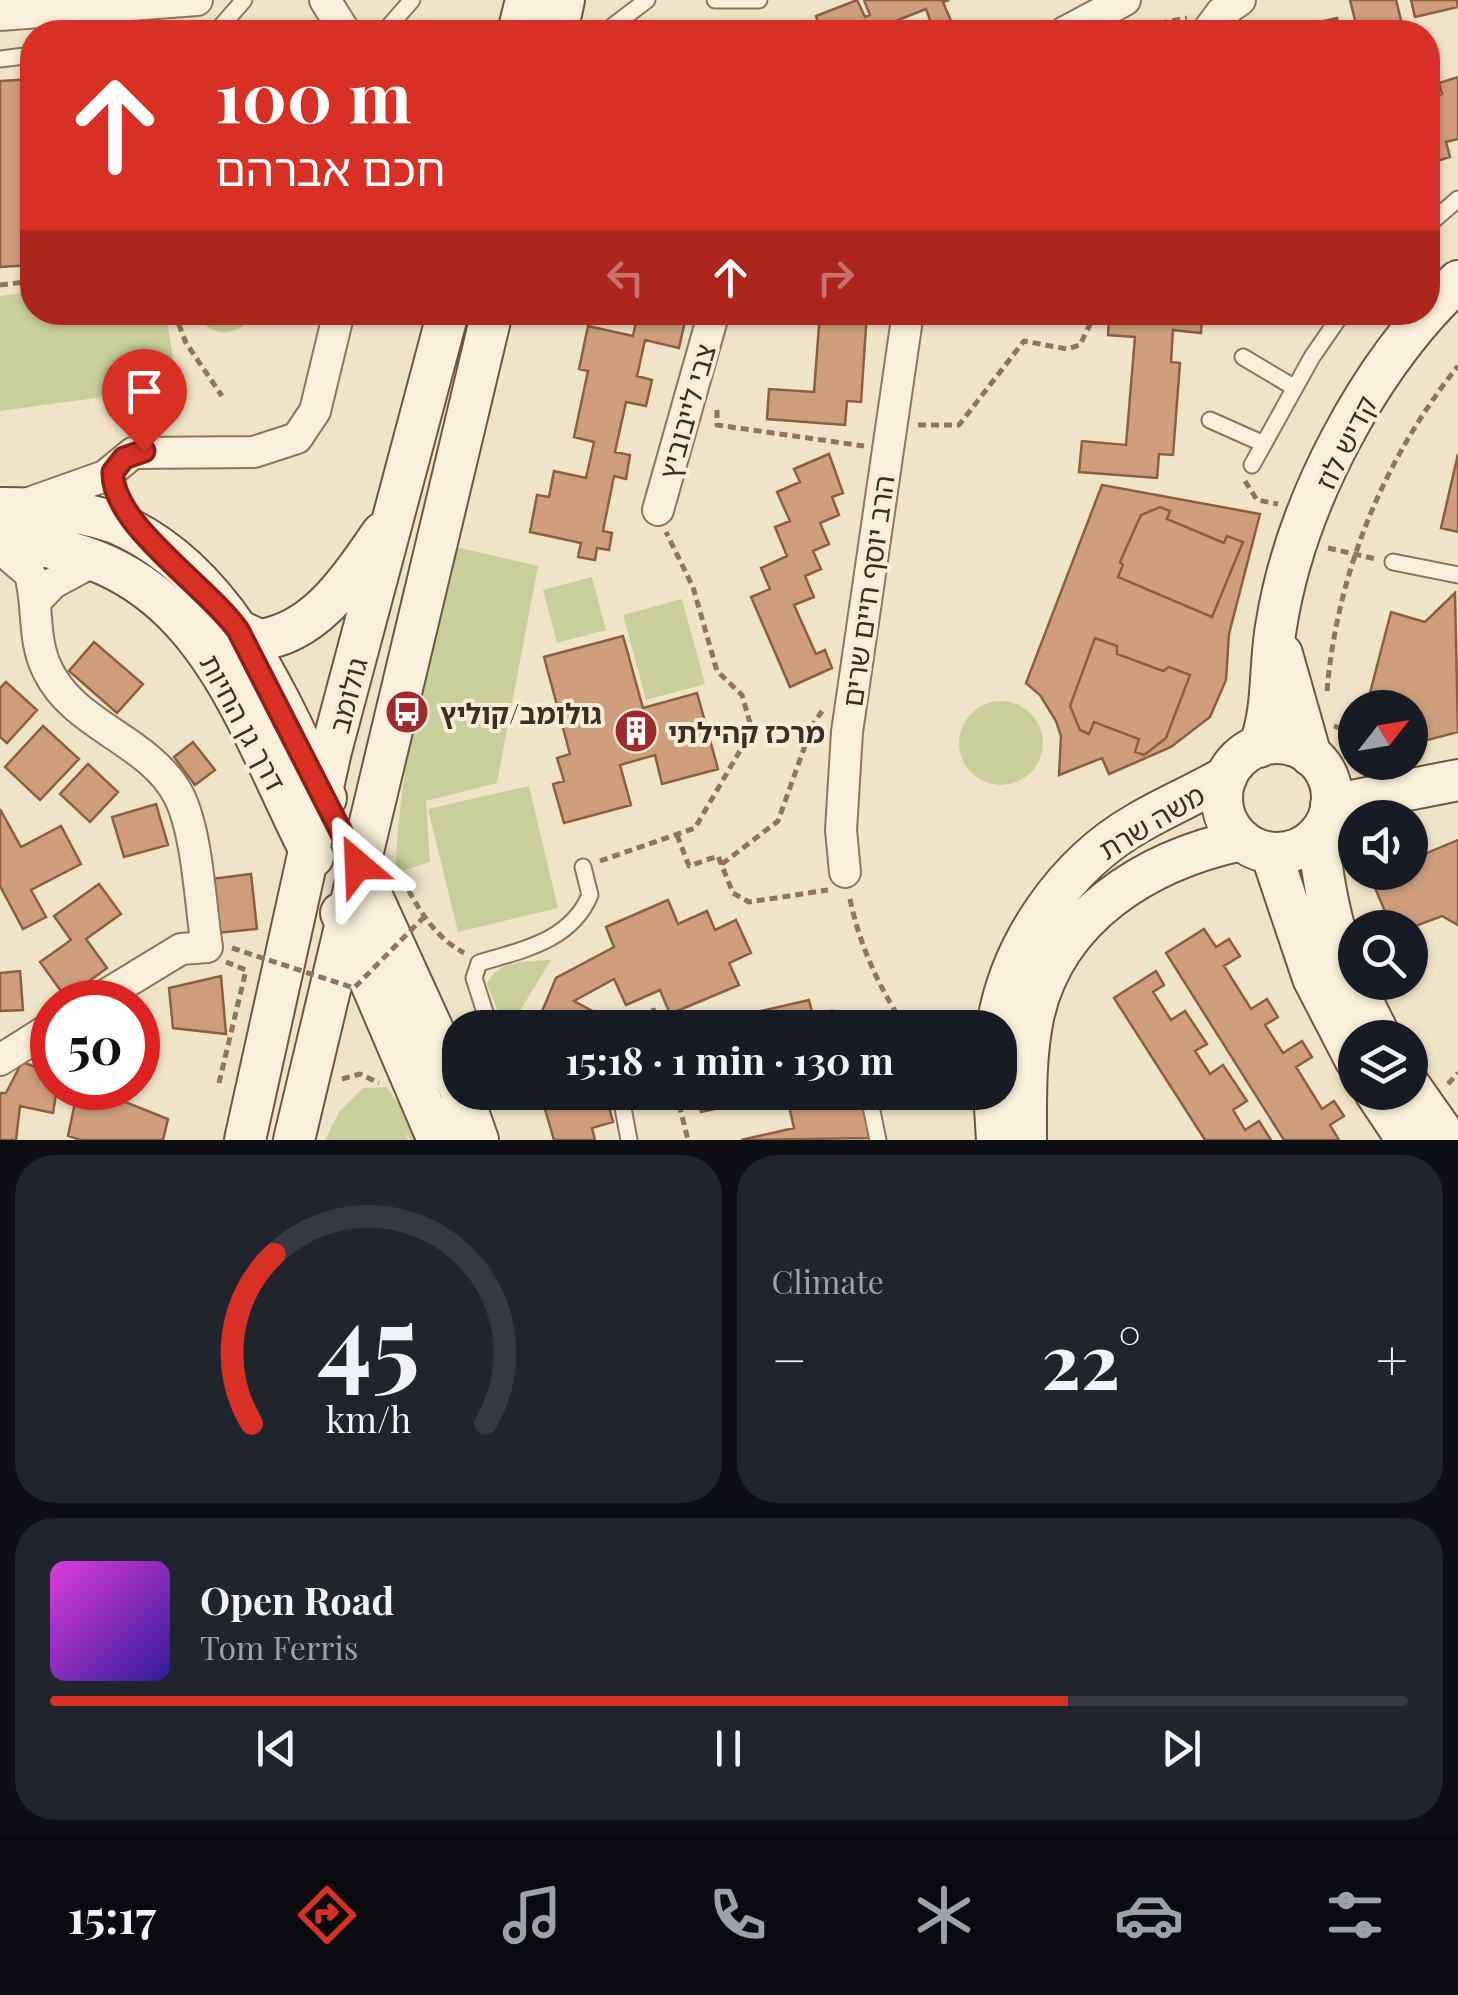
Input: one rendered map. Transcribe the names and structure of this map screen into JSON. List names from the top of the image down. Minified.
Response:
{"streets":{"main road":["קדיש לוז","גולומב","דרך גן החיות","משה שרת"],"street":["צבי לייבוביץ","הרב יוסף חיים שרים"]},"crossings":[["קדיש לוז","משה שרת"],["גולומב","דרך גן החיות"]],"places":{"bus stop":["גולומב/קוליץ"],"building":["מרכז קהילתי"]},"north":"top right","page":{"turn":["100 m","חכם אברהם"],"limit":"50","trip":"15:18 · 1 min · 130 m","tile":"Climate","heat":["−","22°","+"],"song":["Open Road","Tom Ferris"],"tabs":"15:17","gauge":["45","km/h"]}}
